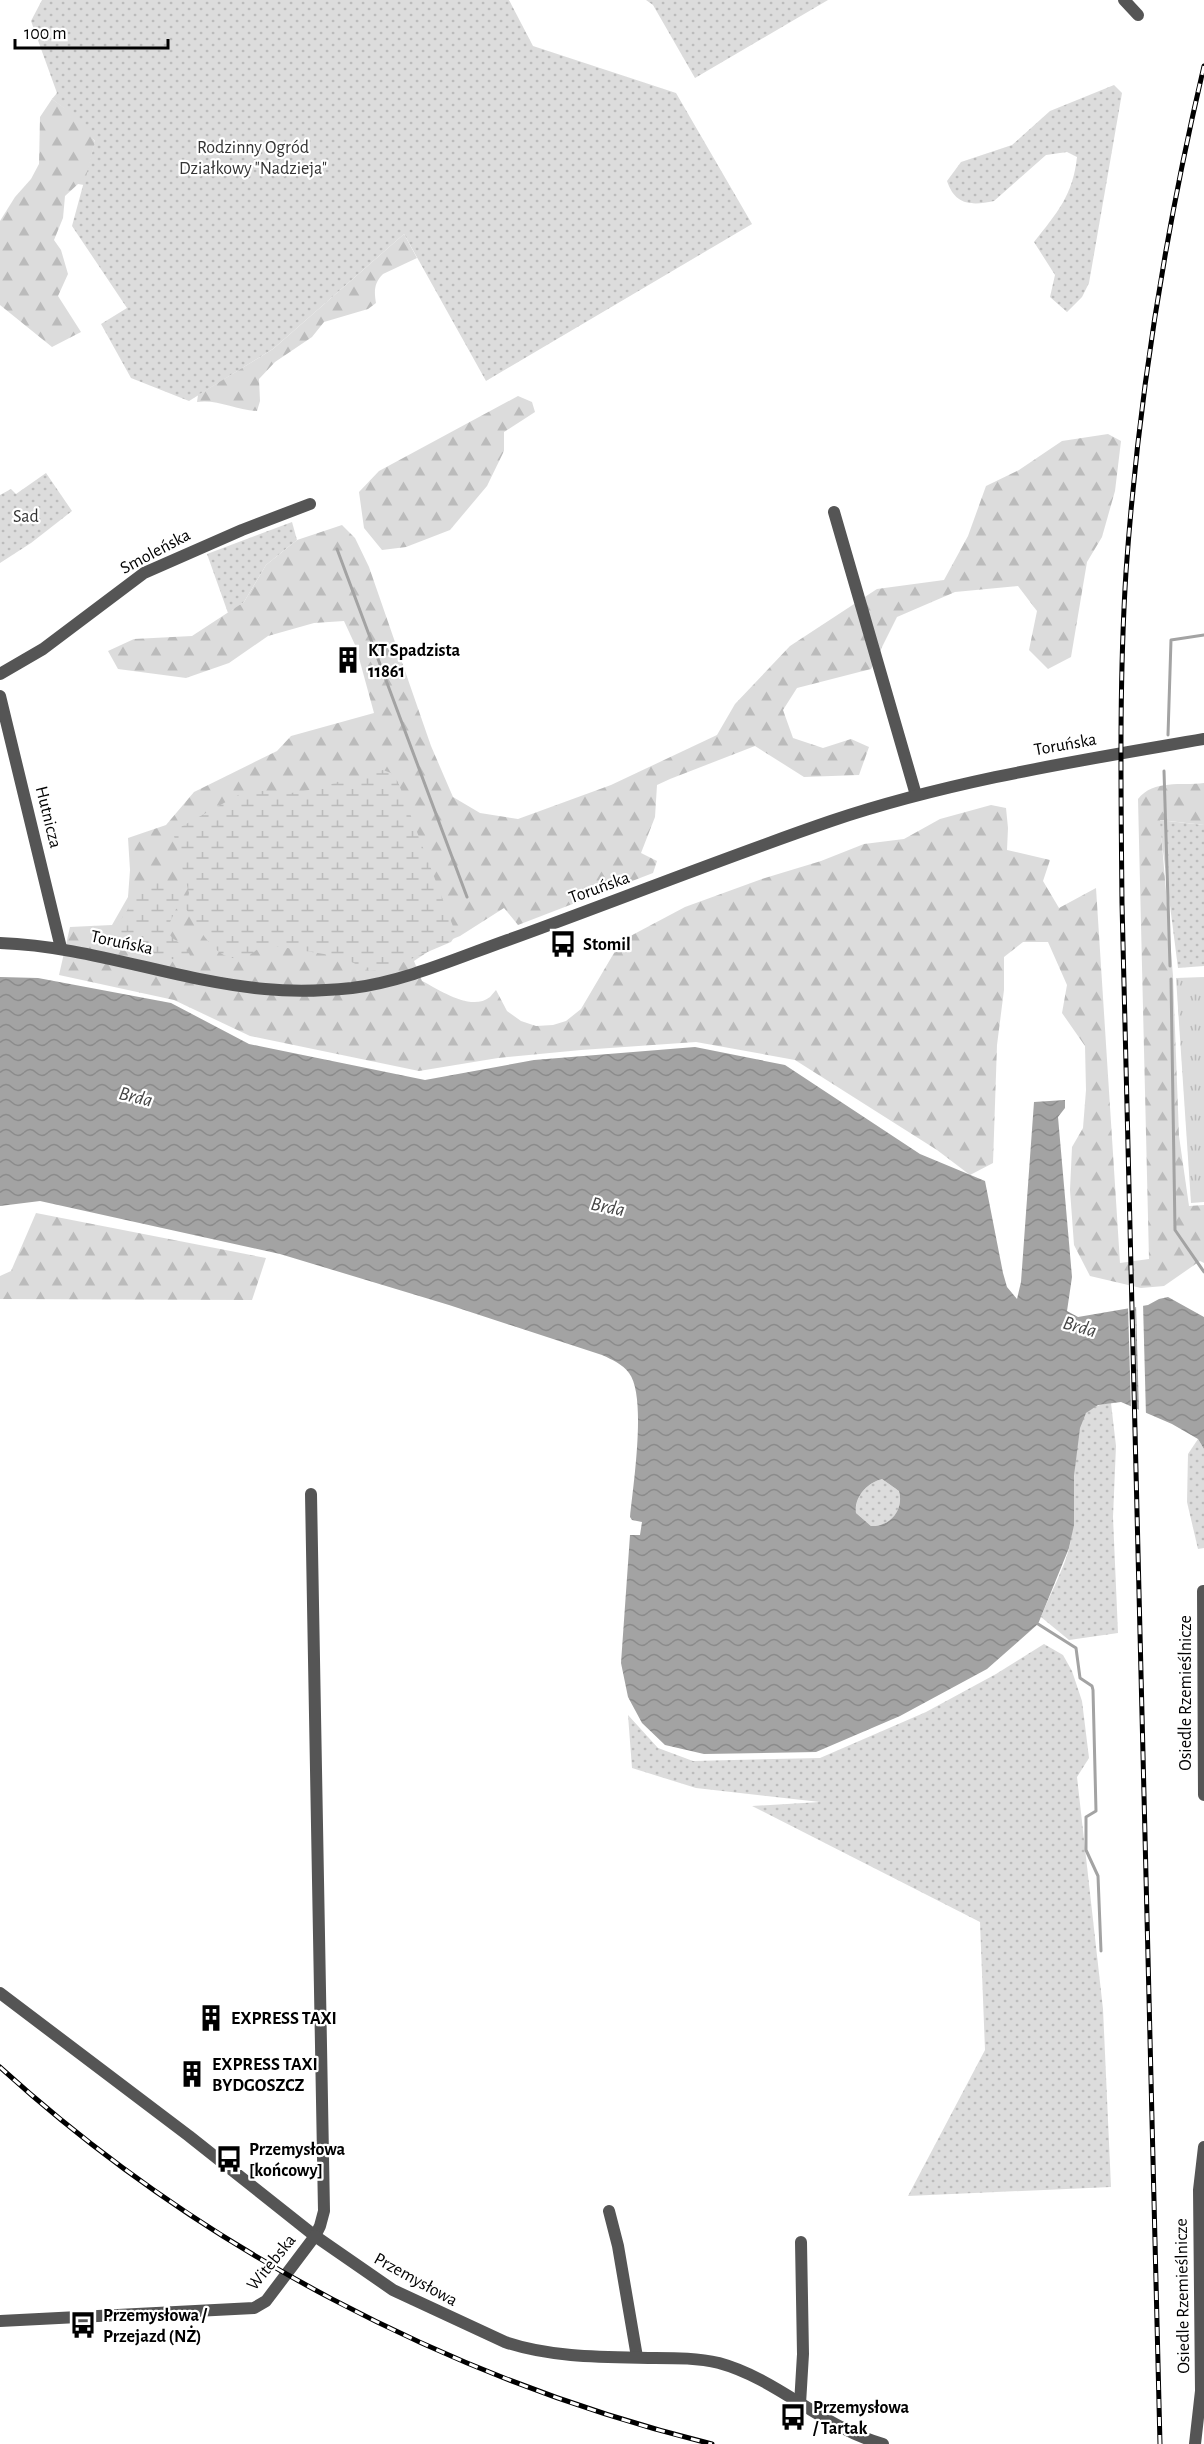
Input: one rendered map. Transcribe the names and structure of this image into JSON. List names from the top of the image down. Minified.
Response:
{"streets":{"street":["Smoleńska","Toruńska","Hutnicza","Osiedle Rzemieślnicze","Witebska","Przemysłowa"]},"crossings":[["Toruńska","Hutnicza"],["Witebska","Przemysłowa"]],"water":["Brda"],"parks":["Rodzinny Ogród Działkowy \"Nadzieja\"","Sad"],"places":{"building":["KT Spadzista 11861","EXPRESS TAXI","EXPRESS TAXI BYDGOSZCZ"],"bus stop":["Stomil","Przemysłowa [końcowy]","Przemysłowa / Przejazd (NŻ)","Przemysłowa / Tartak"]},"scale_bar":"100 m"}
